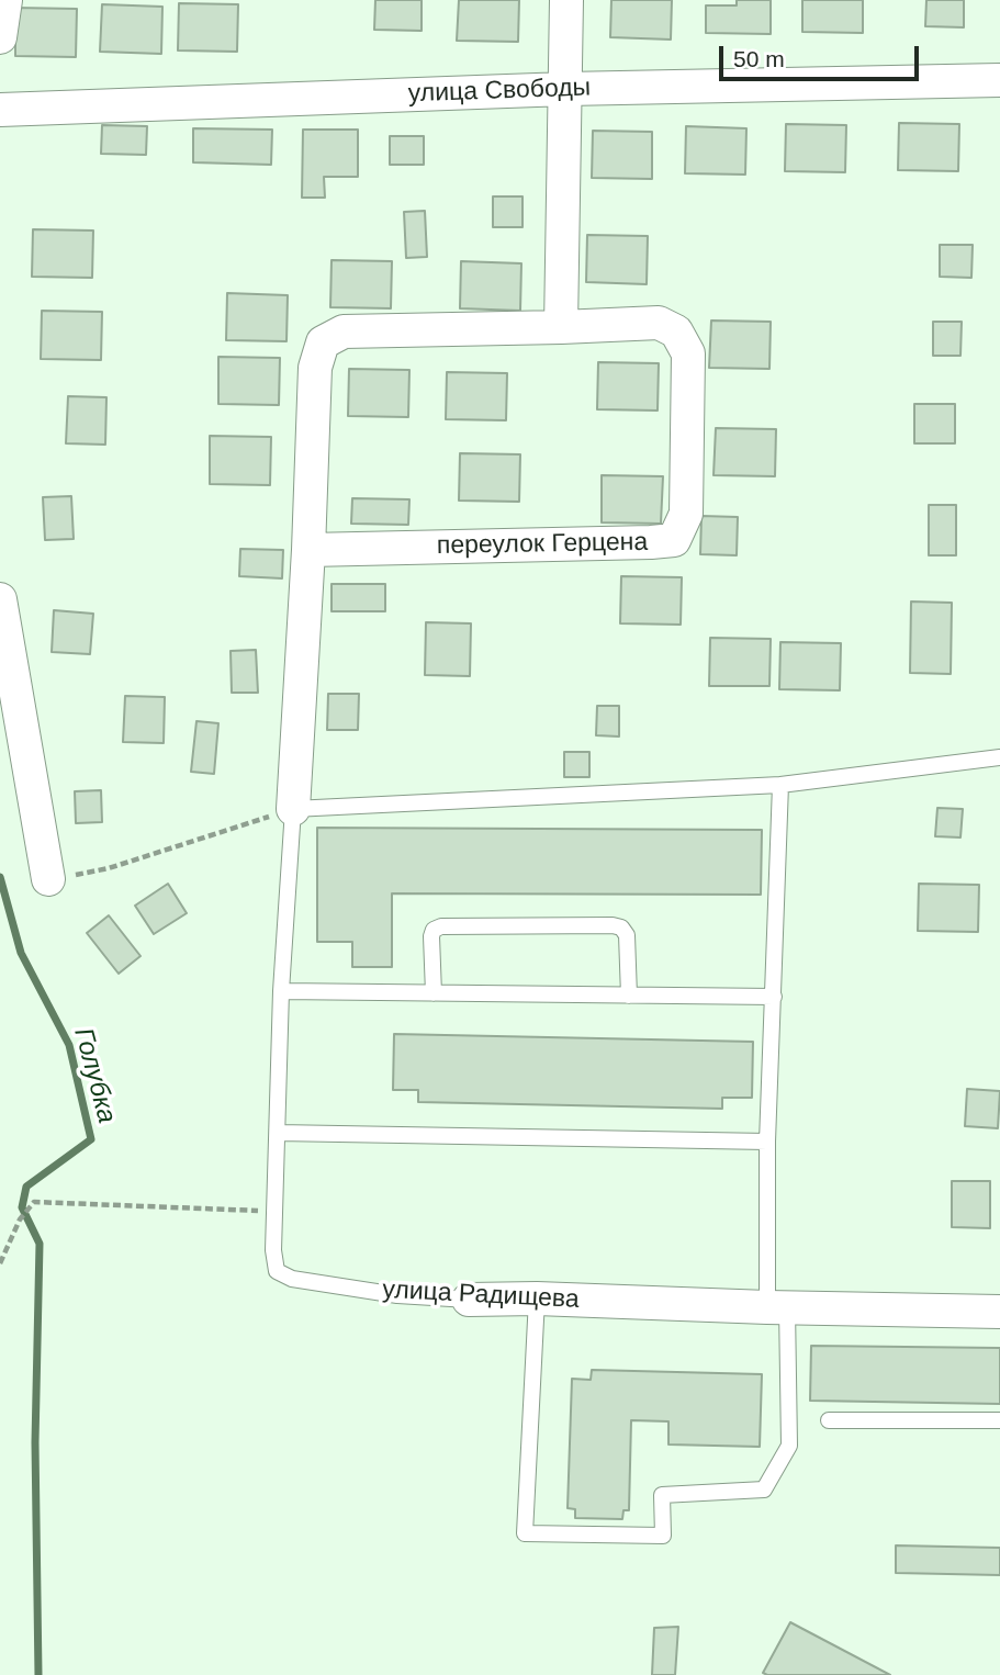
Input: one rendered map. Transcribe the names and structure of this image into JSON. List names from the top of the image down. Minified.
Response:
{"streets":{"street":["улица Свободы","переулок Герцена","улица Радищева"]},"water":["Голубка"],"scale_bar":"50 m"}
